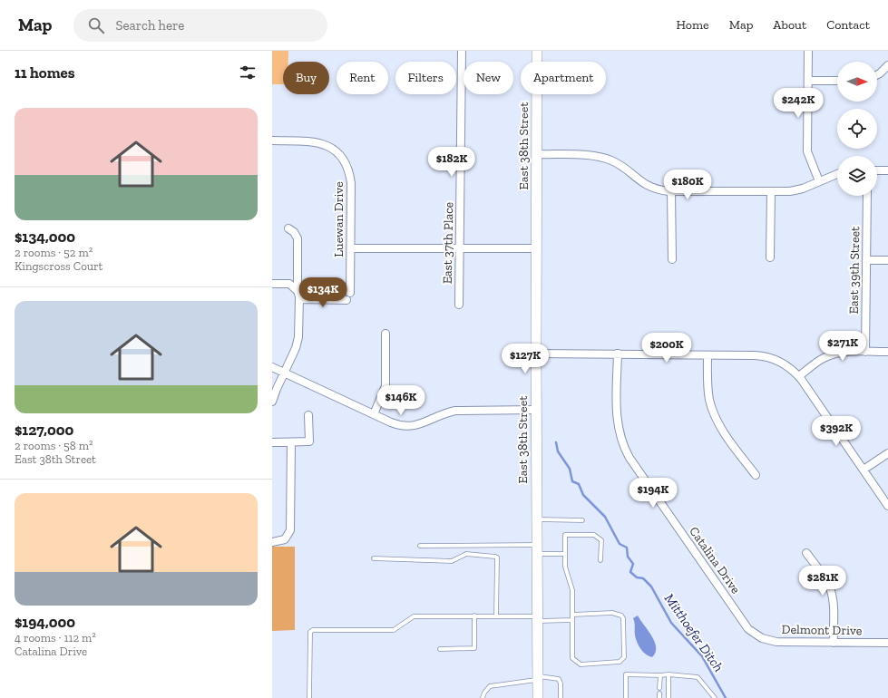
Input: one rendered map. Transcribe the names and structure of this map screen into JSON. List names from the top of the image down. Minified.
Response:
{"streets":{"main road":["East 38th Street"],"street":["Luewan Drive","East 37th Place","East 39th Street","Catalina Drive","Delmont Drive"]},"crossings":[["Catalina Drive","Delmont Drive"]],"water":["Mitthoefer Ditch"],"north":"right","page":{"header":"Map","search":"Search here","nav":["Home","Map","About","Contact"],"heading":"11 homes","chip":["Buy","Rent","Filters","New","Apartment"],"price":["$242K","$182K","$180K","$134K","$271K","$200K","$127K","$146K","$392K","$194K","$281K"],"list":[{"name":"$134,000","note":"2 rooms · 52 m² · Kingscross Court"},{"name":"$127,000","note":"2 rooms · 58 m² · East 38th Street"},{"name":"$194,000","note":"4 rooms · 112 m² · Catalina Drive"}]}}
